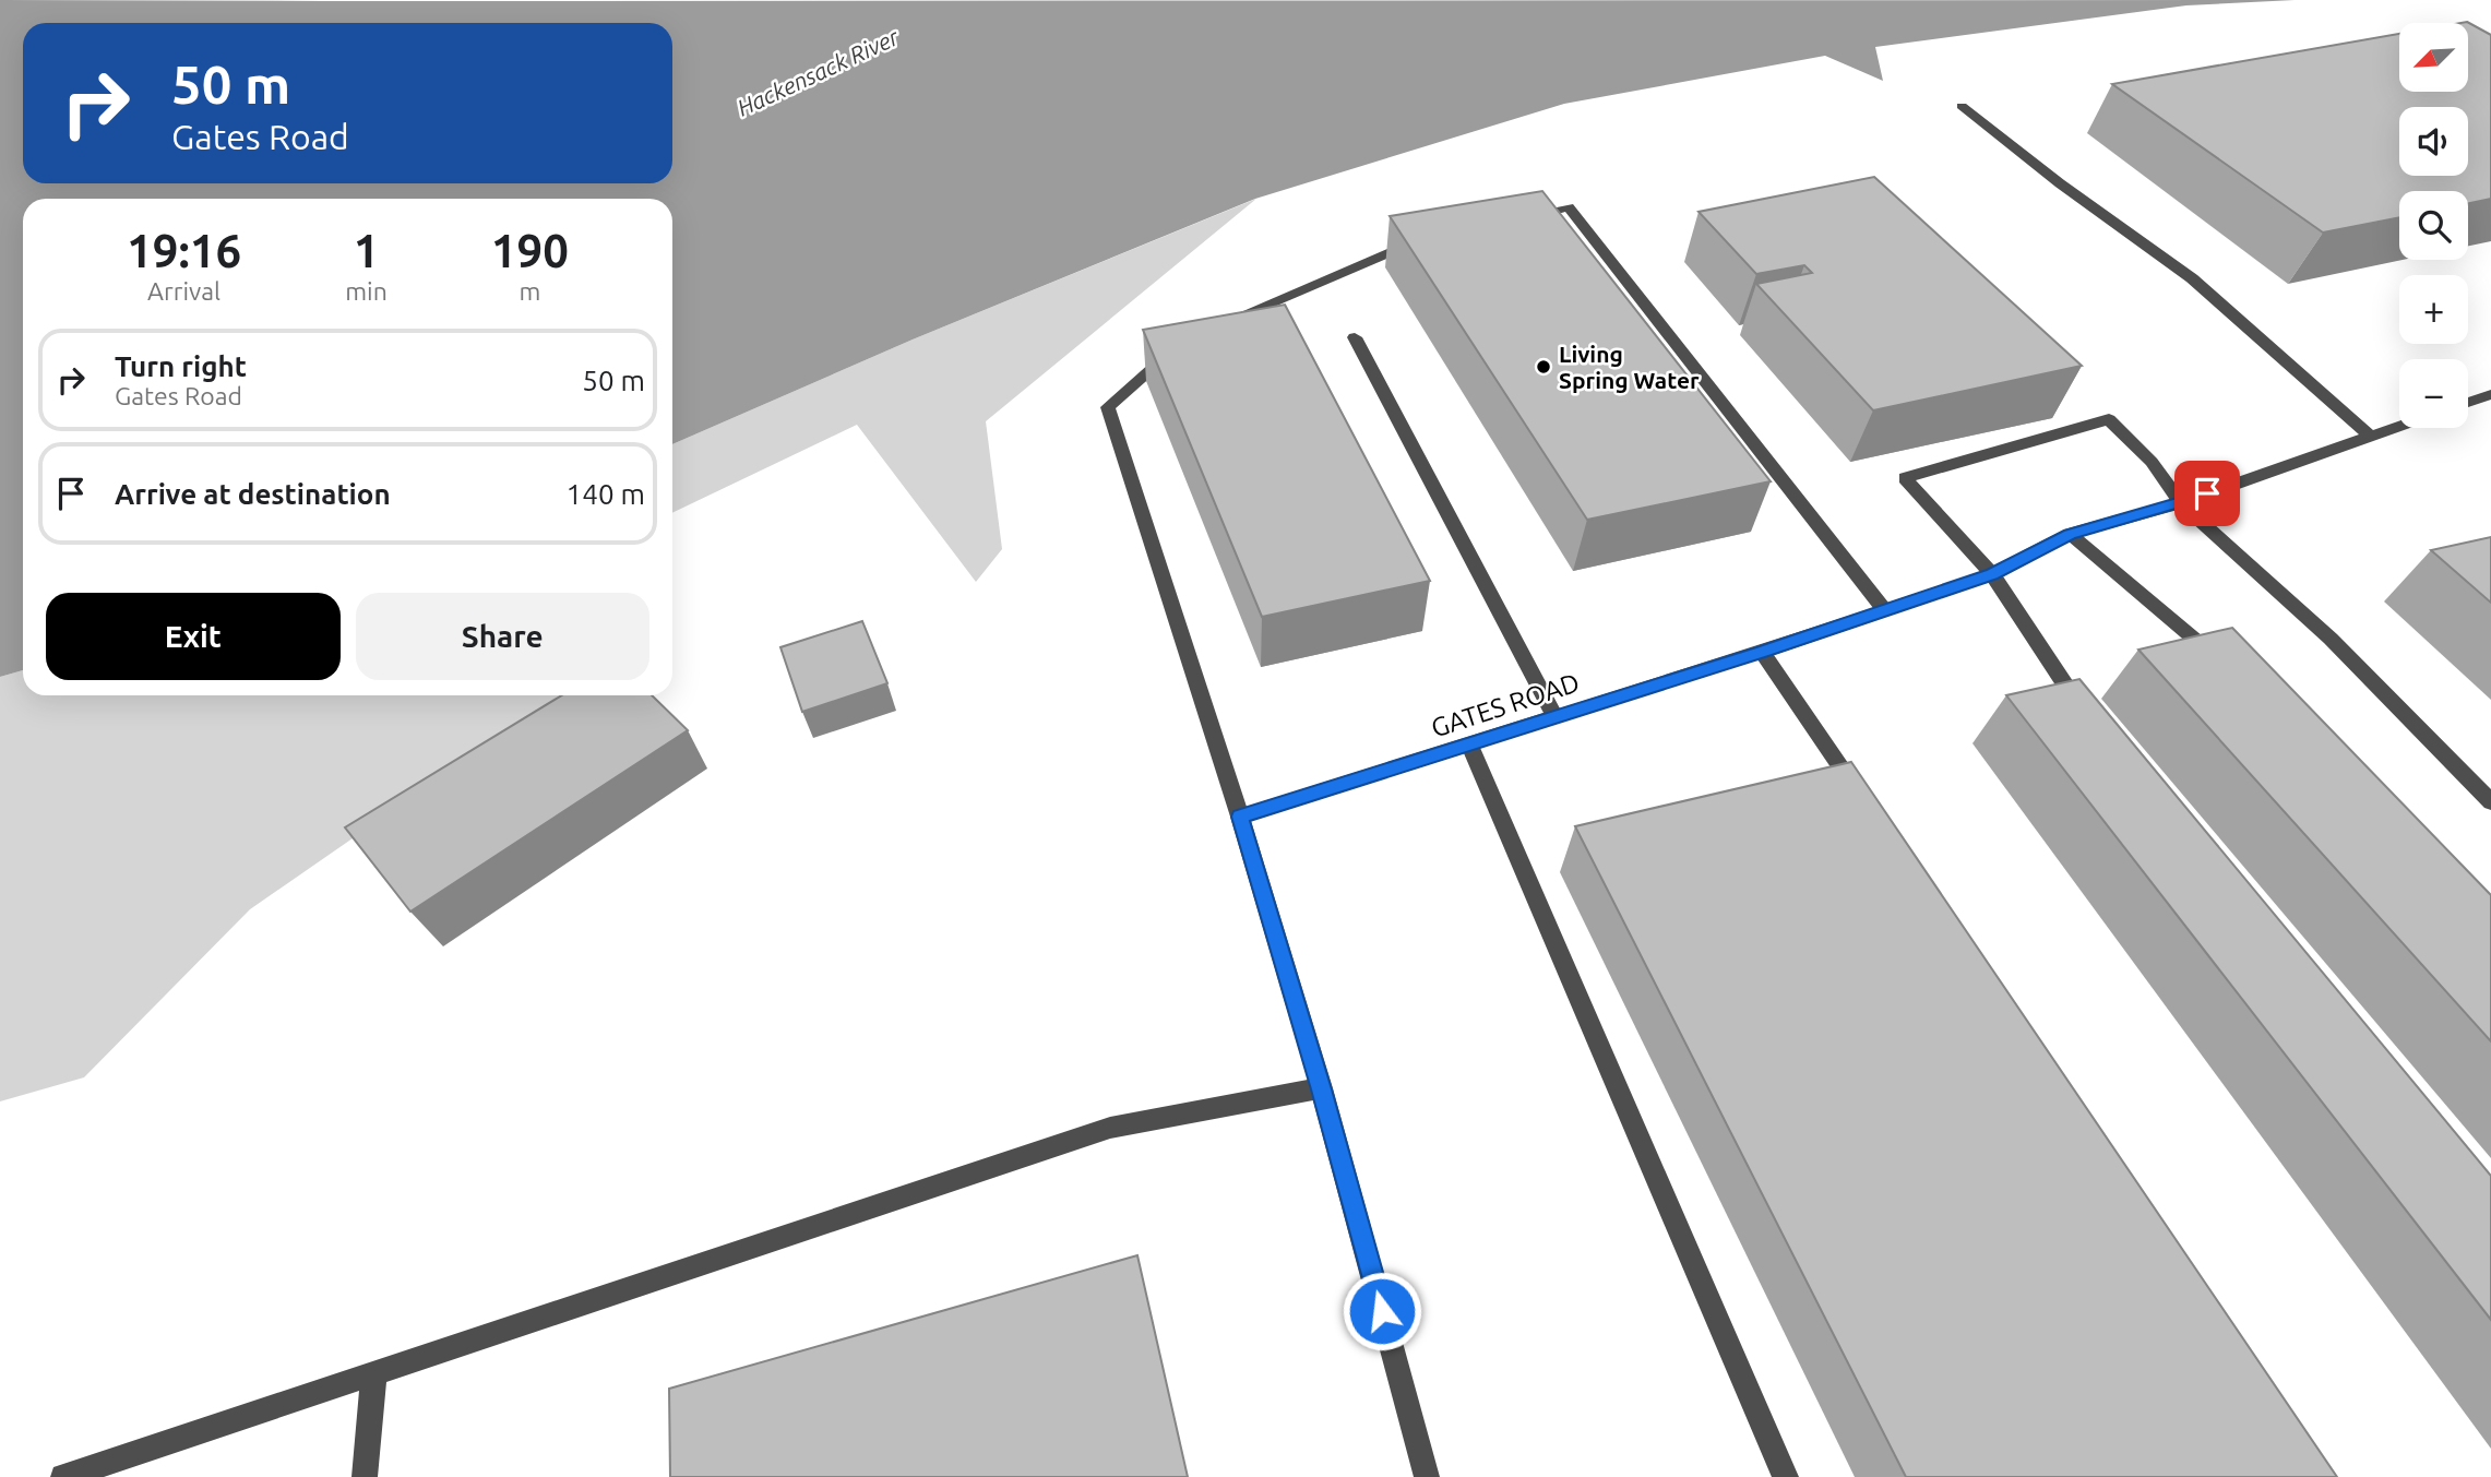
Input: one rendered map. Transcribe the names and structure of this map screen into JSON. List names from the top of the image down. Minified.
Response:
{"streets":{"street":["GATES ROAD"]},"water":["Hackensack River"],"places":["Living Spring Water"],"north":"bottom left","page":{"map_buttons":["+","−"],"turn":["50 m","Gates Road"],"eta":["19:16","Arrival","1","min","190","m"],"list":[{"name":"Turn right","note":"Gates Road","value":"50 m"},{"name":"Arrive at destination","value":"140 m"}],"buttons":["Exit","Share"]}}
